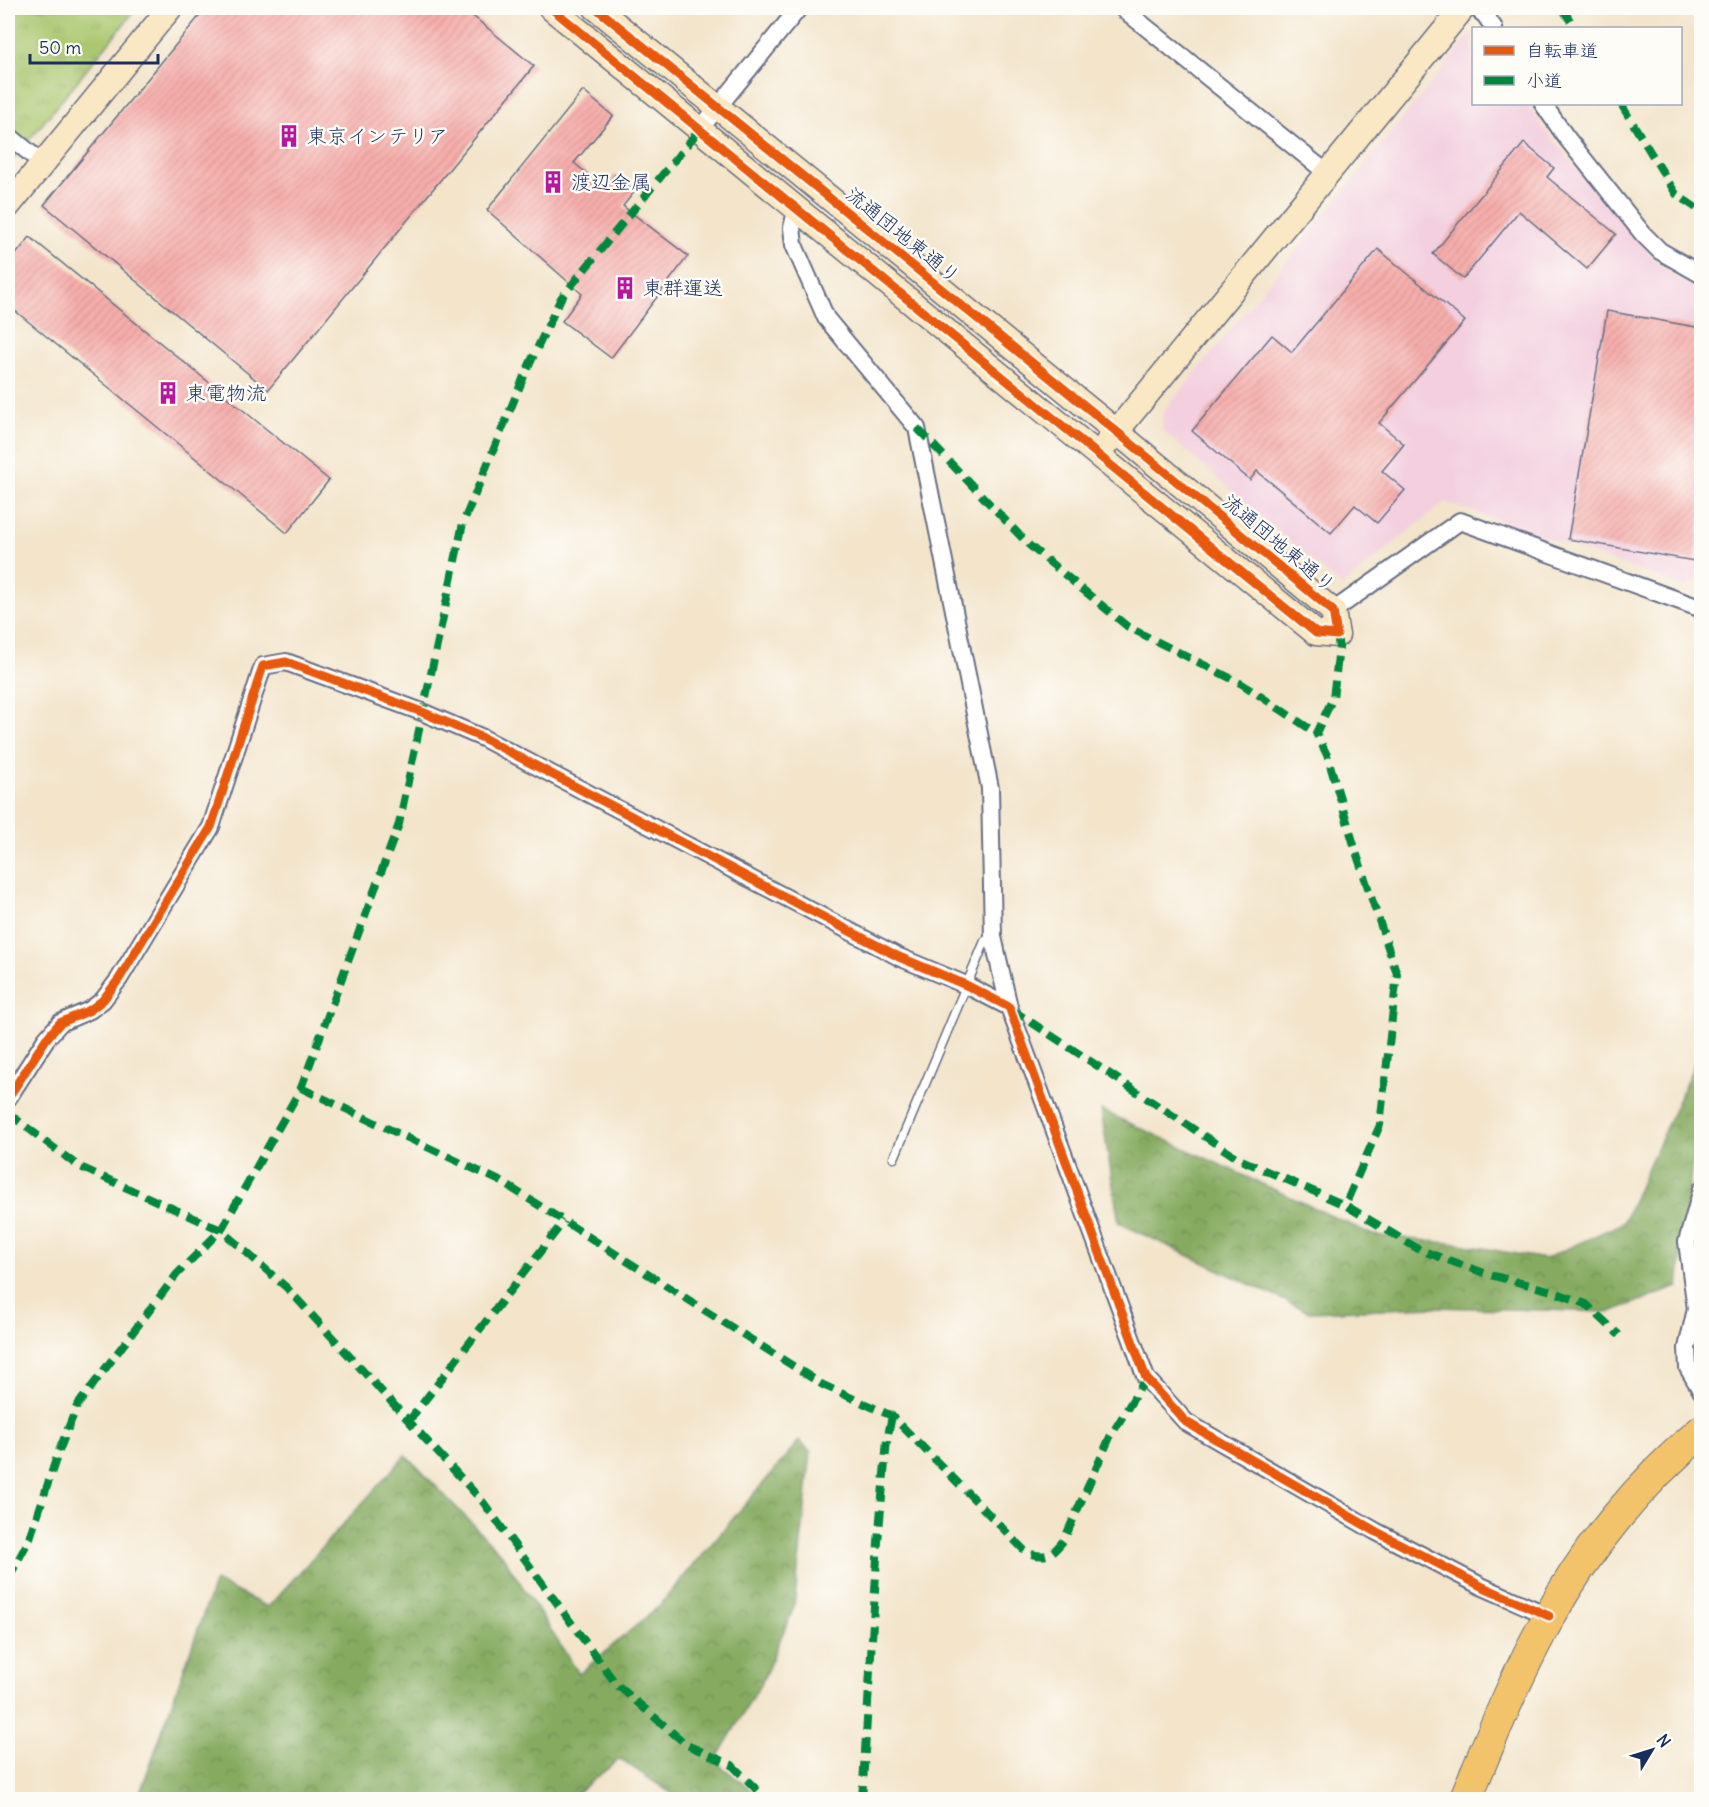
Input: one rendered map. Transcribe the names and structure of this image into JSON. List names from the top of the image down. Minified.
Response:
{"streets":{"street":["流通団地東通り"]},"places":{"building":["東京インテリア","渡辺金属","東群運送","東電物流"]},"legend":["自転車道","小道"],"scale_bar":"50 m","north":"top right"}
